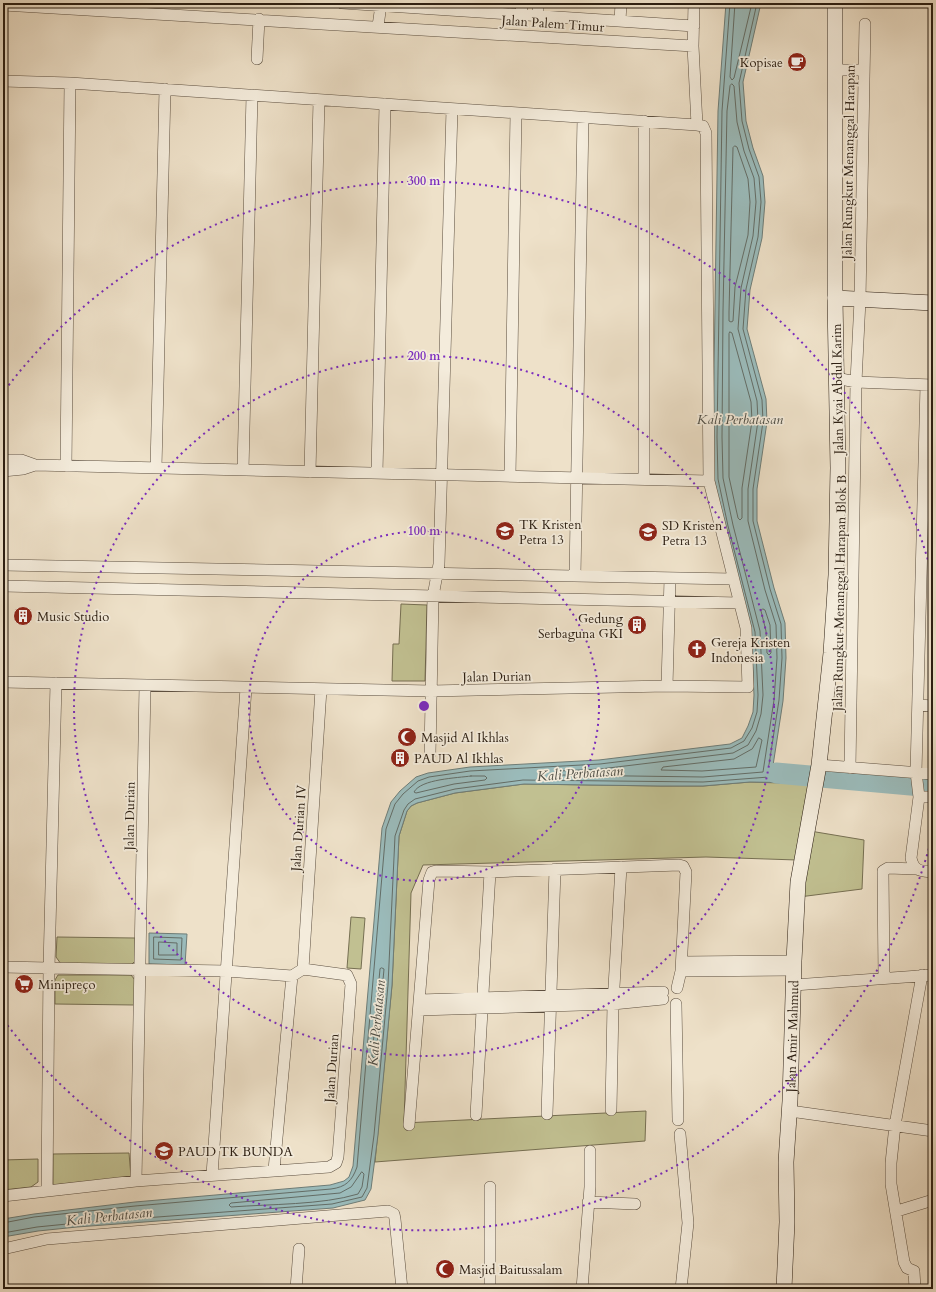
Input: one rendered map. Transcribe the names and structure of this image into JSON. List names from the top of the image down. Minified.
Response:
{"streets":{"street":["Jalan Palem Timur","Jalan Rungkut Menanggal Harapan","Jalan Kyai Abdul Karim","Jalan Rungkut Menanggal Harapan Blok B","Jalan Durian","Jalan Durian IV","Jalan Amir Mahmud"]},"crossings":[["Jalan Rungkut Menanggal Harapan","Jalan Rungkut Menanggal Harapan Blok B"],["Jalan Kyai Abdul Karim","Jalan Amir Mahmud"],["Jalan Durian","Jalan Durian IV"]],"water":["Kali Perbatasan"],"places":{"cafe":["Kopisae"],"school or university":["TK Kristen Petra 13","SD Kristen Petra 13","PAUD TK BUNDA"],"building":["Music Studio","Gedung Serbaguna GKI","PAUD Al Ikhlas"],"church":["Gereja Kristen Indonesia"],"mosque":["Masjid Al Ikhlas","Masjid Baitussalam"],"supermarket":["Minipreço"]},"rings":["300 m","200 m","100 m"]}
